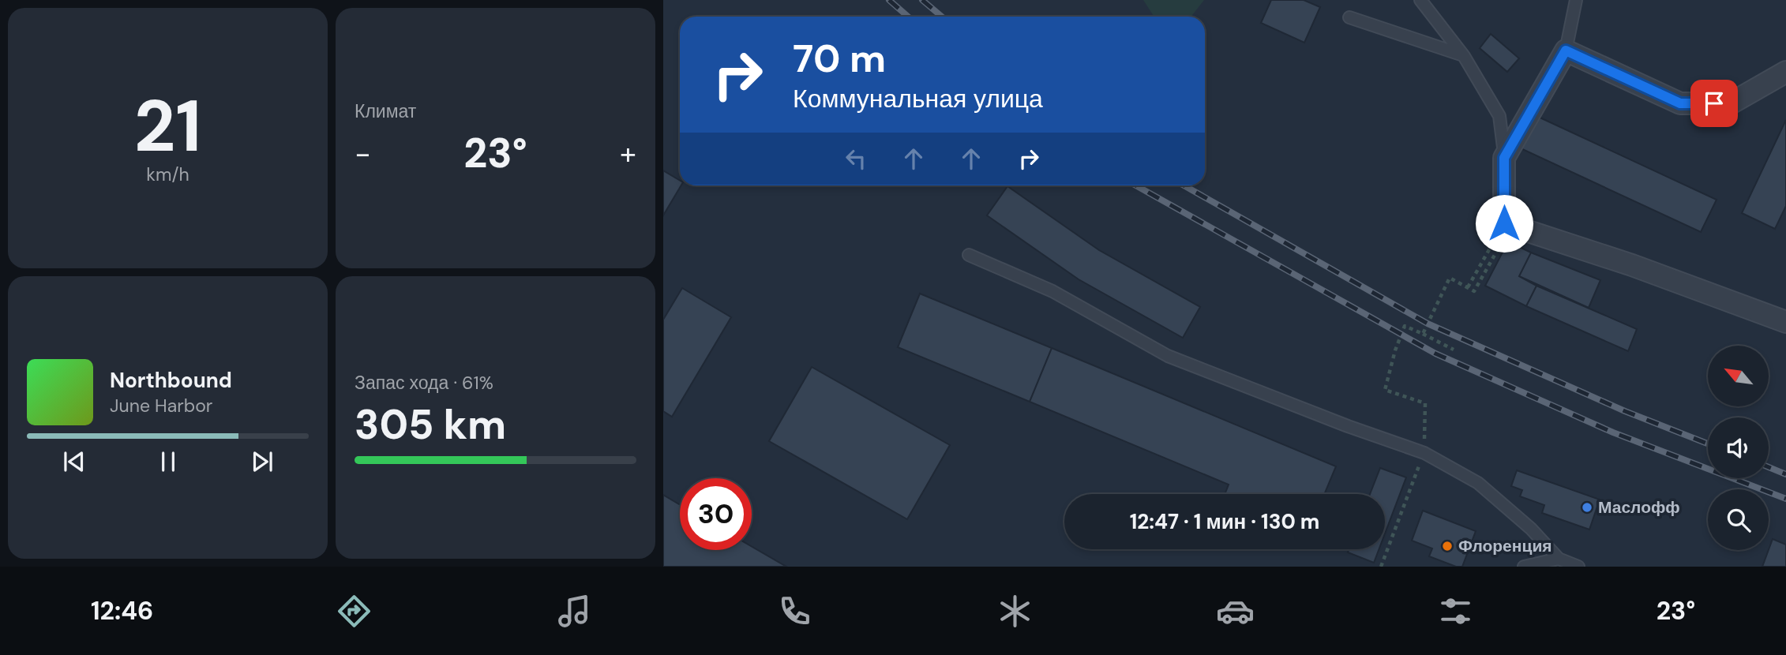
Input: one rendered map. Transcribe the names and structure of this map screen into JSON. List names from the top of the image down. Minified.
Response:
{"places":["Маслофф","Флоренция"],"north":"top left","page":{"tile":[["21","km/h"],"Климат",["Запас хода · 61%","305 km"]],"turn":["70 m","Коммунальная улица"],"heat":["−","23°","+"],"song":["Northbound","June Harbor"],"limit":"30","trip":"12:47 · 1 мин · 130 m","tabs":["12:46","23°"]}}
